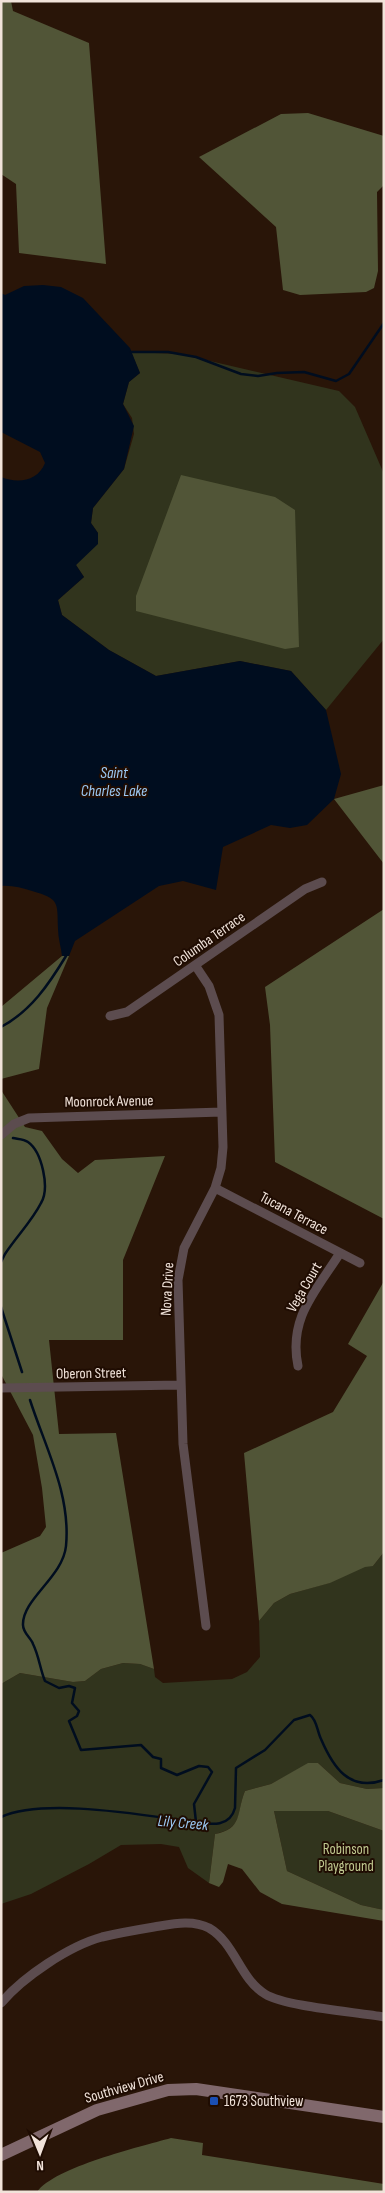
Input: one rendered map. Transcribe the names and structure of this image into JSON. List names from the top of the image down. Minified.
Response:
{"streets":{"street":["Columba Terrace","Moonrock Avenue","Tucana Terrace","Vega Court","Nova Drive","Oberon Street","Southview Drive"]},"crossings":[["Columba Terrace","Nova Drive"],["Moonrock Avenue","Nova Drive"],["Tucana Terrace","Vega Court"],["Tucana Terrace","Nova Drive"],["Nova Drive","Oberon Street"]],"water":["Saint Charles Lake","Lily Creek"],"parks":["Robinson Playground"],"places":{"transit":["1673 Southview"]},"north":"bottom"}
